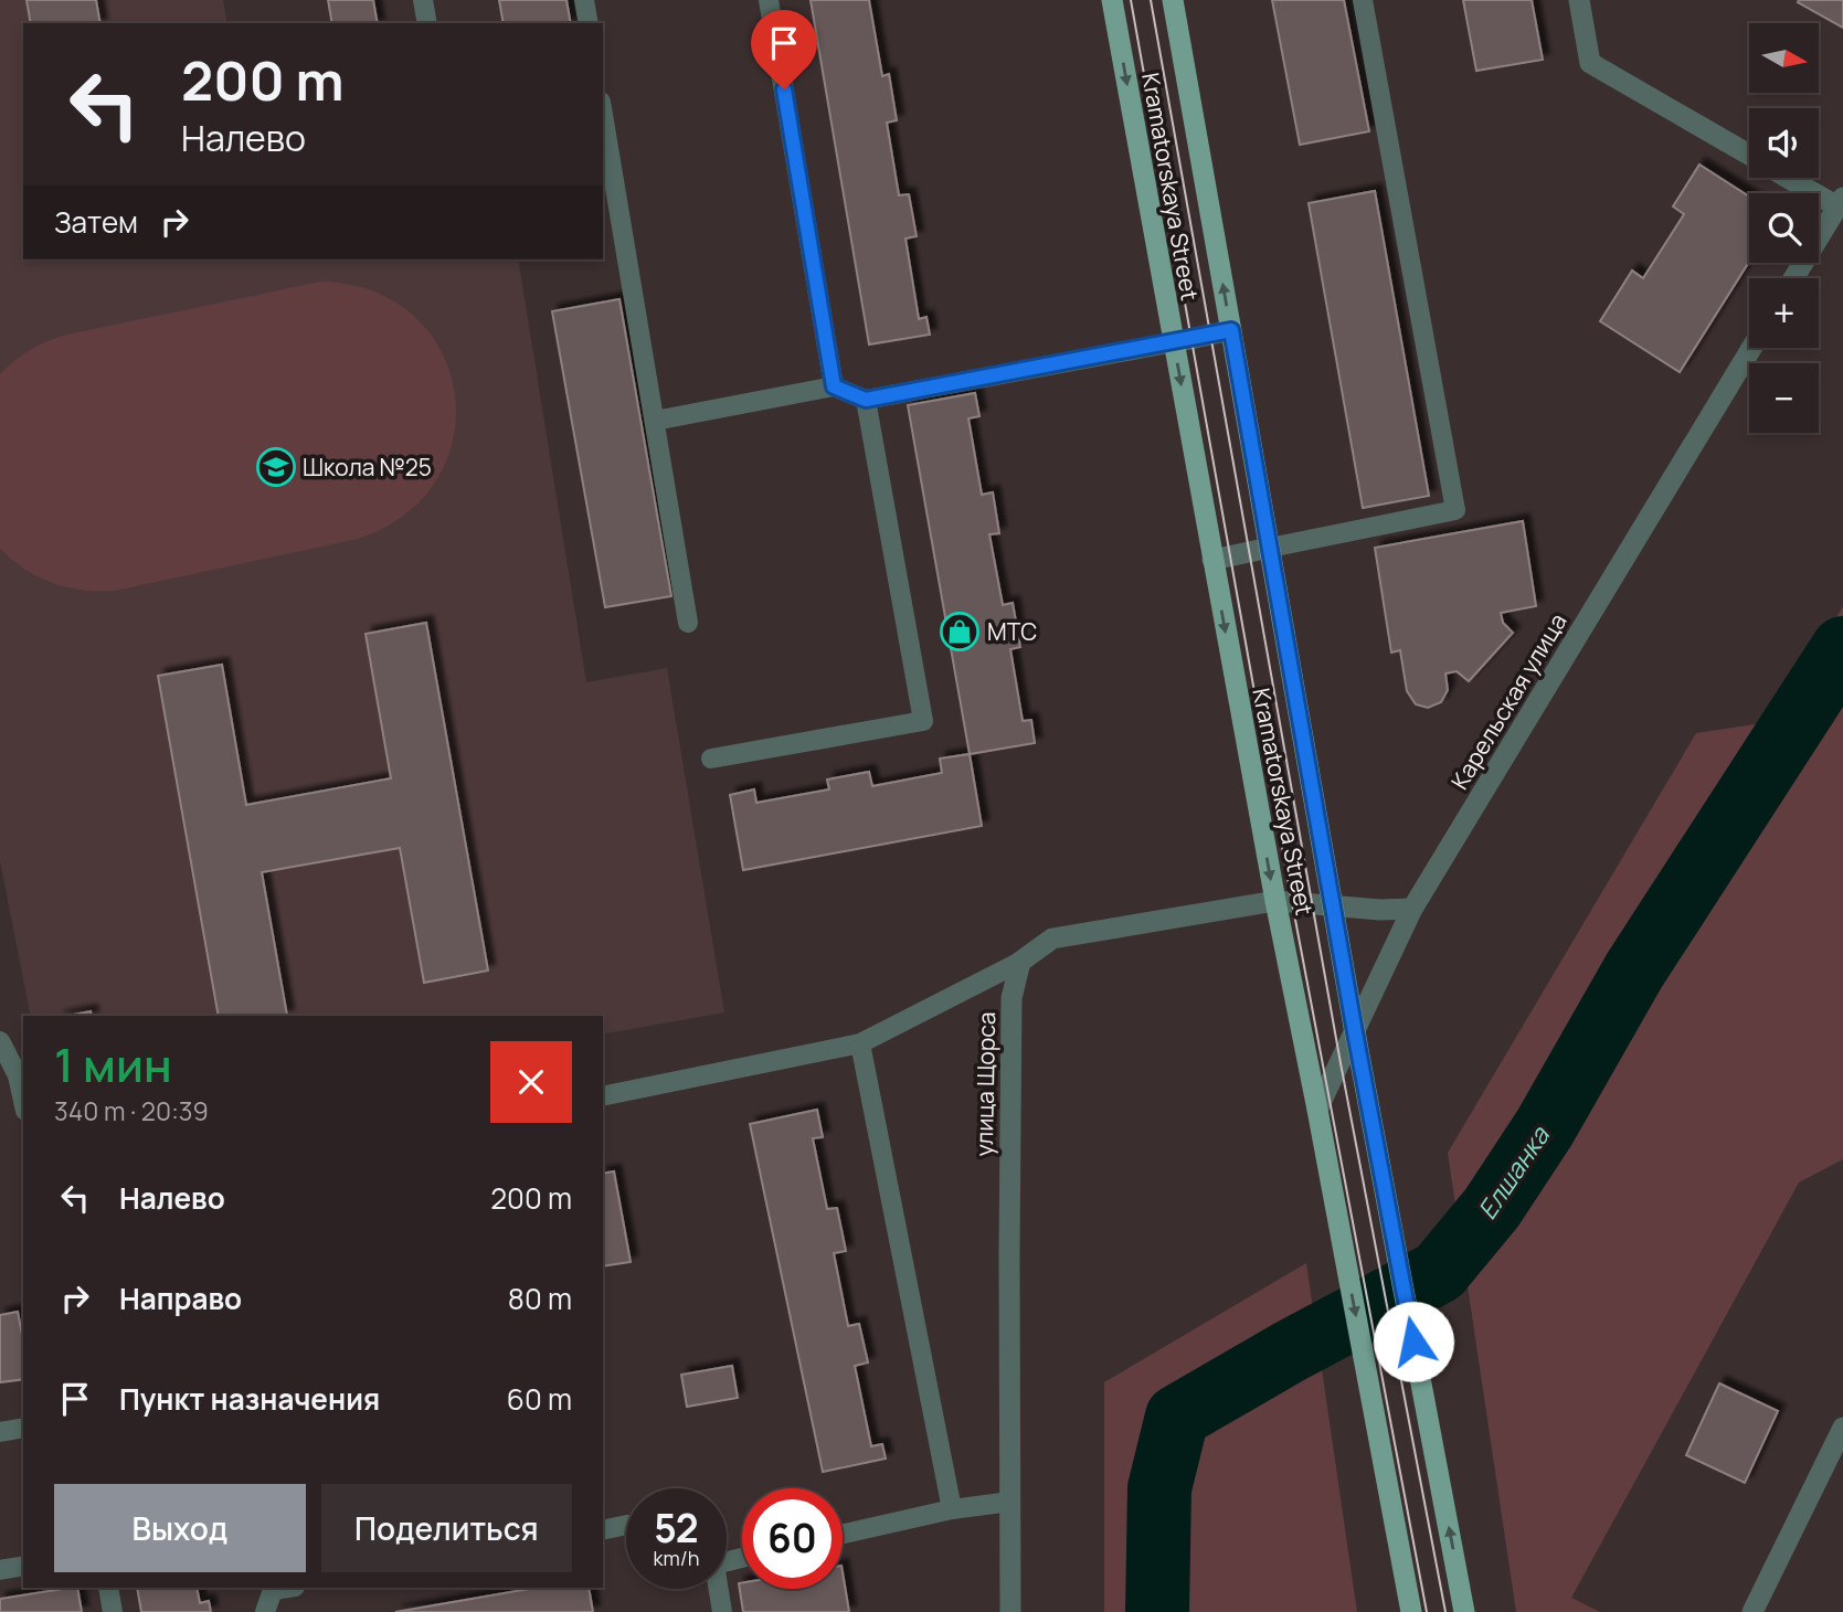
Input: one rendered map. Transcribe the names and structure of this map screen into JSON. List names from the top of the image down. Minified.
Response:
{"streets":{"main road":["Kramatorskaya Street"],"street":["Карельская улица","улица Щорса"]},"crossings":[["Kramatorskaya Street","Карельская улица"]],"water":["Елшанка"],"places":{"school or university":["Школа №25"],"shop":["МТС"]},"north":"right","page":{"map_buttons":["+","−"],"turn":["200 m","Налево"],"then":"Затем","heading":["1 мин","340 m · 20:39"],"list":[{"name":"Налево","value":"200 m"},{"name":"Направо","value":"80 m"},{"name":"Пункт назначения","value":"60 m"}],"buttons":["Выход","Поделиться"],"speed":"52 km/h","limit":"60"}}
